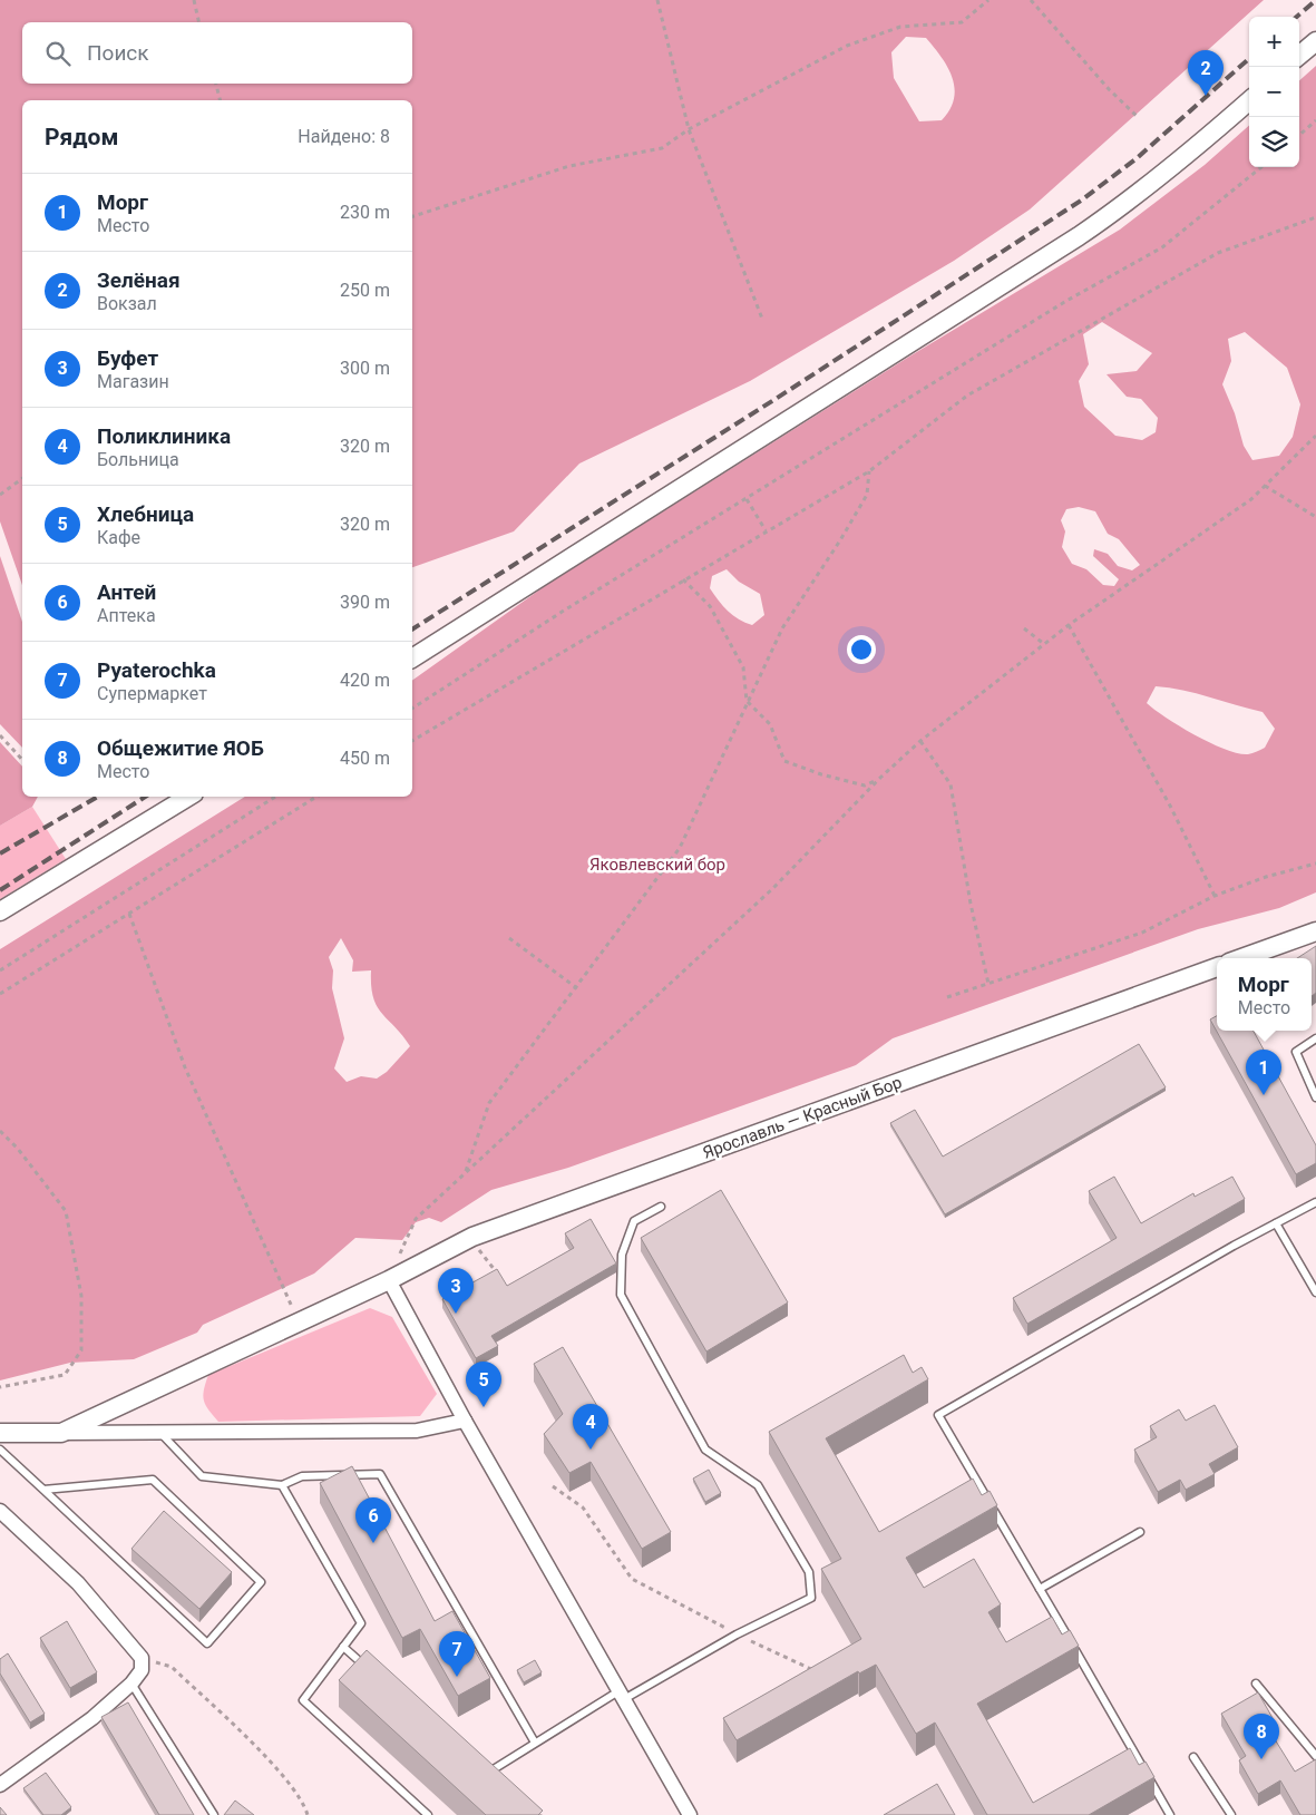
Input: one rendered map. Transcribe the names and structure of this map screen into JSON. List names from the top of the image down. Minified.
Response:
{"streets":{"street":["Ярославль — Красный Бор"]},"parks":["Яковлевский бор"],"page":{"map_buttons":["+","−"],"search":"Поиск","pins":["2","1","3","5","4","6","7","8"],"heading":["Рядом","Найдено: 8"],"list":[{"mark":"1","name":"Морг","note":"Место","value":"230 m"},{"mark":"2","name":"Зелёная","note":"Вокзал","value":"250 m"},{"mark":"3","name":"Буфет","note":"Магазин","value":"300 m"},{"mark":"4","name":"Поликлиника","note":"Больница","value":"320 m"},{"mark":"5","name":"Хлебница","note":"Кафе","value":"320 m"},{"mark":"6","name":"Антей","note":"Аптека","value":"390 m"},{"mark":"7","name":"Pyaterochka","note":"Супермаркет","value":"420 m"},{"mark":"8","name":"Общежитие ЯОБ","note":"Место","value":"450 m"}],"popup":["Морг","Место"]}}
